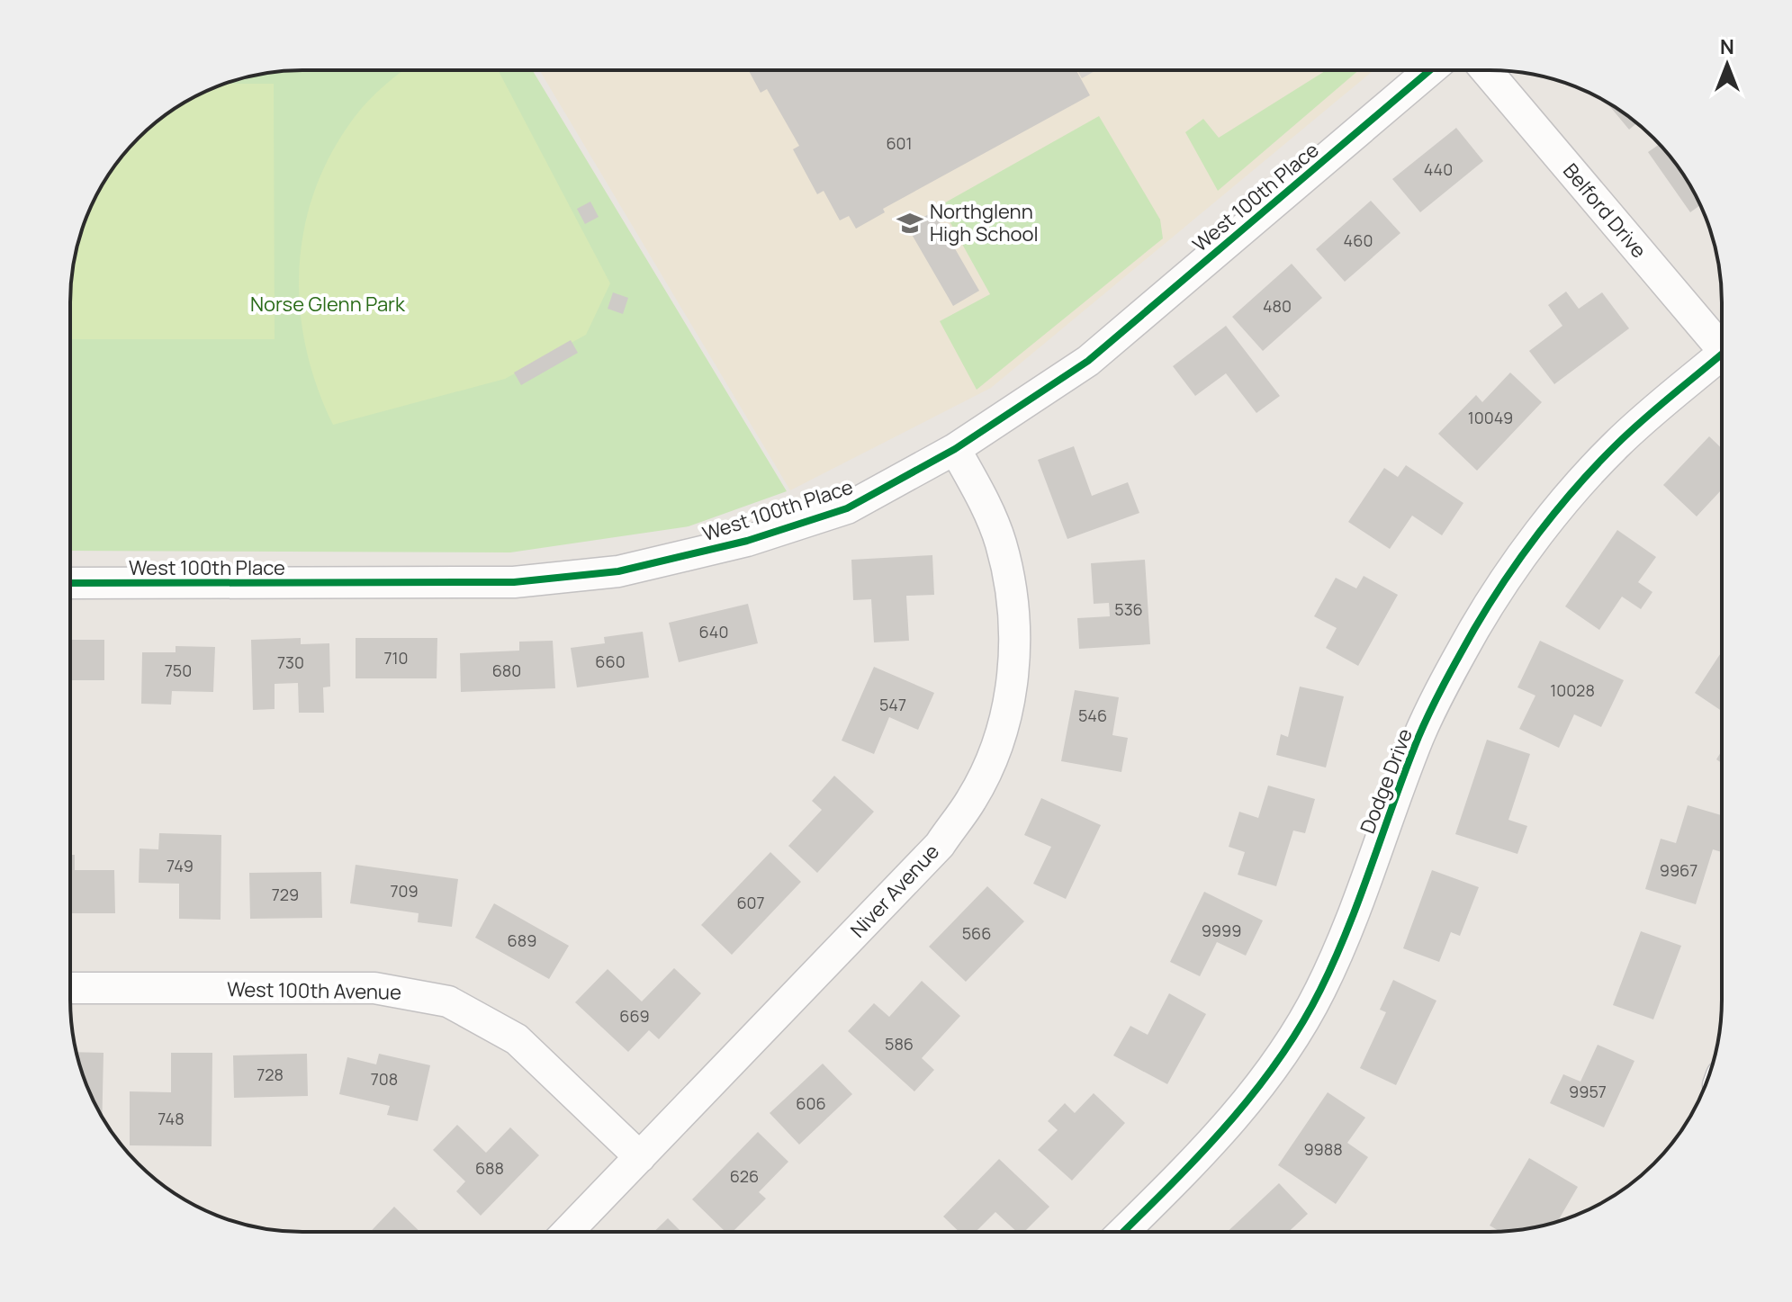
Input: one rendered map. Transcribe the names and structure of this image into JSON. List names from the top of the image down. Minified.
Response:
{"streets":{"street":["West 100th Place","Belford Drive","Dodge Drive","Niver Avenue","West 100th Avenue"]},"crossings":[["West 100th Place","Niver Avenue"],["Niver Avenue","West 100th Avenue"]],"parks":["Norse Glenn Park"],"places":{"school or university":["Northglenn High School"]},"house_numbers":["601","440","460","480","10049","536","640","710","660","730","750","680","10028","547","546","749","9967","709","729","607","9999","566","689","669","586","728","708","9957","606","748","9988","688","626"],"north":"top"}
